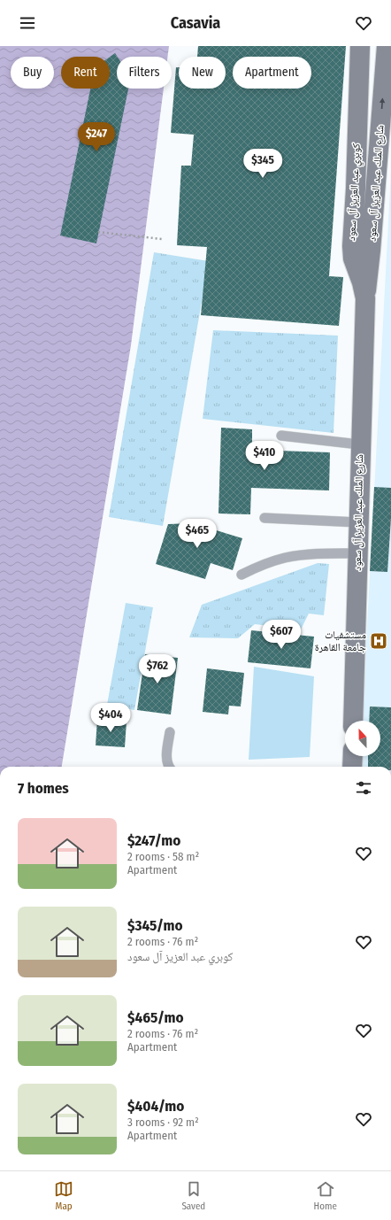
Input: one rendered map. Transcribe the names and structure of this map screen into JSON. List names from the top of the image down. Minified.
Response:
{"streets":{"main road":["شارع الملك عبد العزيز آل سعود","كوبري عبد العزيز آل سعود"]},"crossings":[["شارع الملك عبد العزيز آل سعود","كوبري عبد العزيز آل سعود"]],"places":{"hospital":["مستشفيات جامعة القاهرة"]},"north":"top","page":{"header":"Casavia","chip":["Buy","Rent","Filters","New","Apartment"],"price":["$247","$345","$410","$465","$607","$762","$404"],"heading":"7 homes","list":[{"name":"$247/mo","note":"2 rooms · 58 m² · Apartment"},{"name":"$345/mo","note":"2 rooms · 76 m² · كوبري عبد العزيز آل سعود"},{"name":"$465/mo","note":"2 rooms · 76 m² · Apartment"},{"name":"$404/mo","note":"3 rooms · 92 m² · Apartment"}],"tabs":["Map","Saved","Home"]}}
